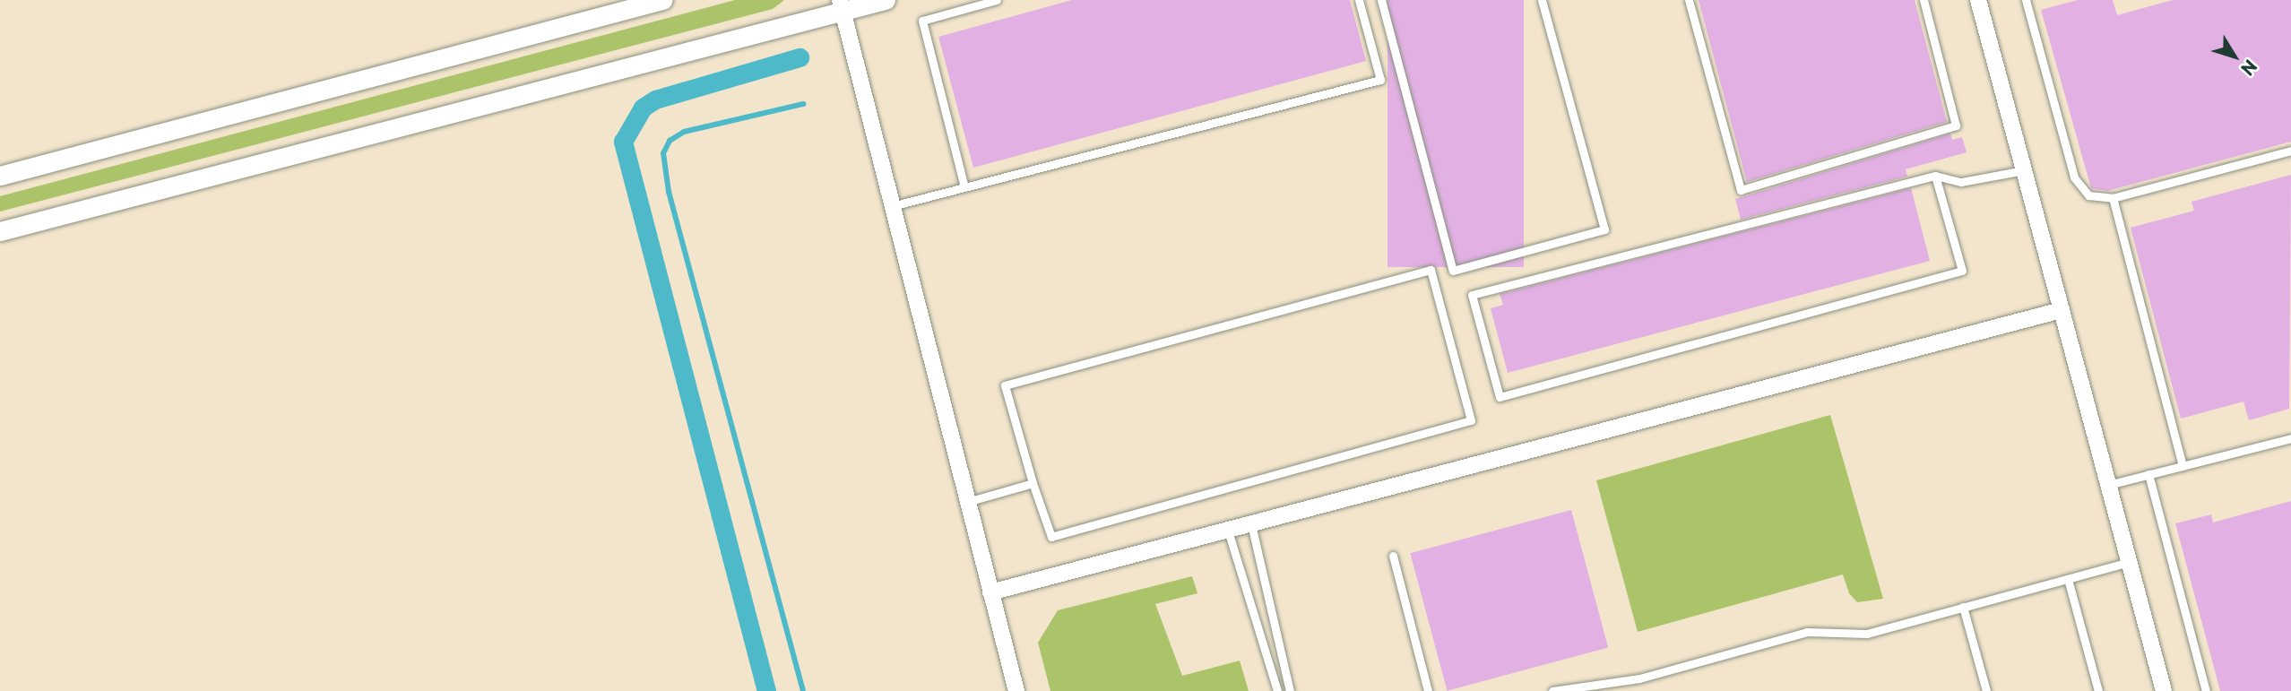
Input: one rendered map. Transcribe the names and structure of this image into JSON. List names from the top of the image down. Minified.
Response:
{"north":"bottom right"}
